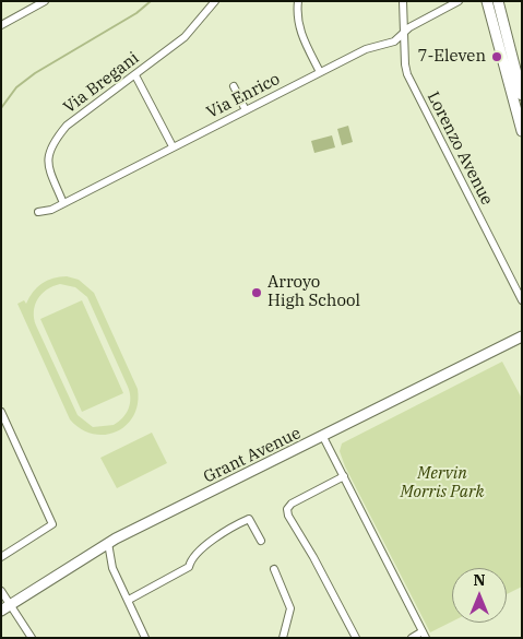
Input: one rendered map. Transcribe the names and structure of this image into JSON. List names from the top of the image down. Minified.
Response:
{"streets":{"main road":["Grant Avenue"],"street":["Via Bregani","Via Enrico","Lorenzo Avenue"]},"crossings":[["Via Bregani","Via Enrico"],["Via Enrico","Lorenzo Avenue"]],"parks":["Mervin Morris Park"],"places":["7-Eleven","Arroyo High School"],"north":"top"}
